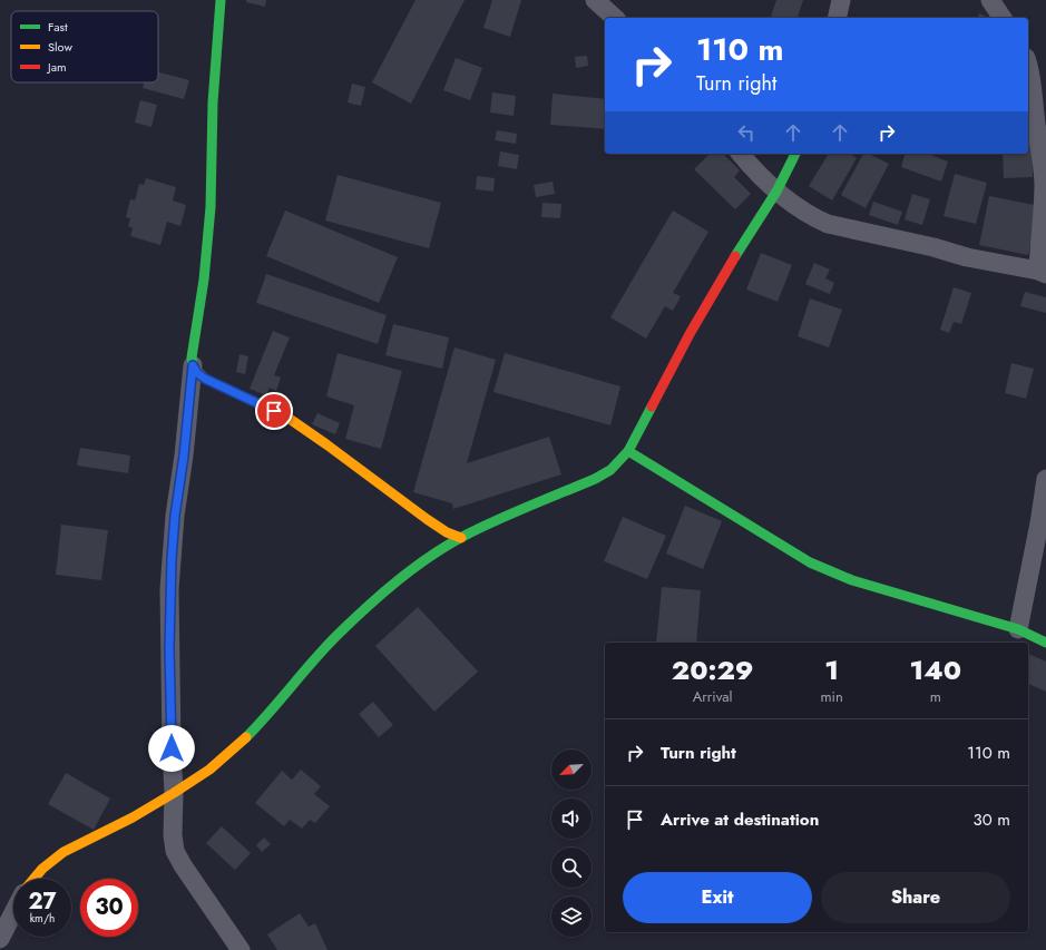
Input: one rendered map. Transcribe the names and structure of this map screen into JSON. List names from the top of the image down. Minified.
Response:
{"legend":["Fast","Slow","Jam"],"north":"bottom left","page":{"turn":["110 m","Turn right"],"eta":["20:29","Arrival","1","min","140","m"],"list":[{"name":"Turn right","value":"110 m"},{"name":"Arrive at destination","value":"30 m"}],"buttons":["Exit","Share"],"speed":"27 km/h","limit":"30"}}
